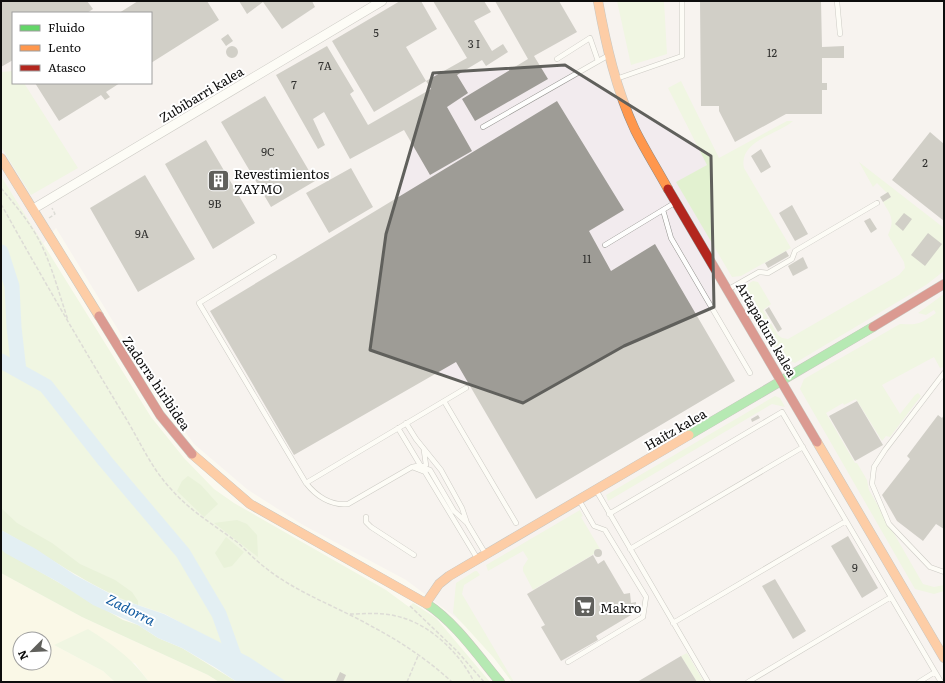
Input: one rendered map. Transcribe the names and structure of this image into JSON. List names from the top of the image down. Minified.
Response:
{"streets":{"street":["Zubibarri kalea","Artapadura kalea","Zadorra hiribidea","Haitz kalea"]},"crossings":[["Zubibarri kalea","Zadorra hiribidea"],["Artapadura kalea","Haitz kalea"],["Zadorra hiribidea","Haitz kalea"]],"water":["Zadorra"],"places":{"building":["Revestimientos ZAYMO"],"supermarket":["Makro"]},"house_numbers":["5","3 I","12","7A","7","9C","2","9B","9A","11","9"],"legend":["Fluido","Lento","Atasco"],"north":"bottom left"}
